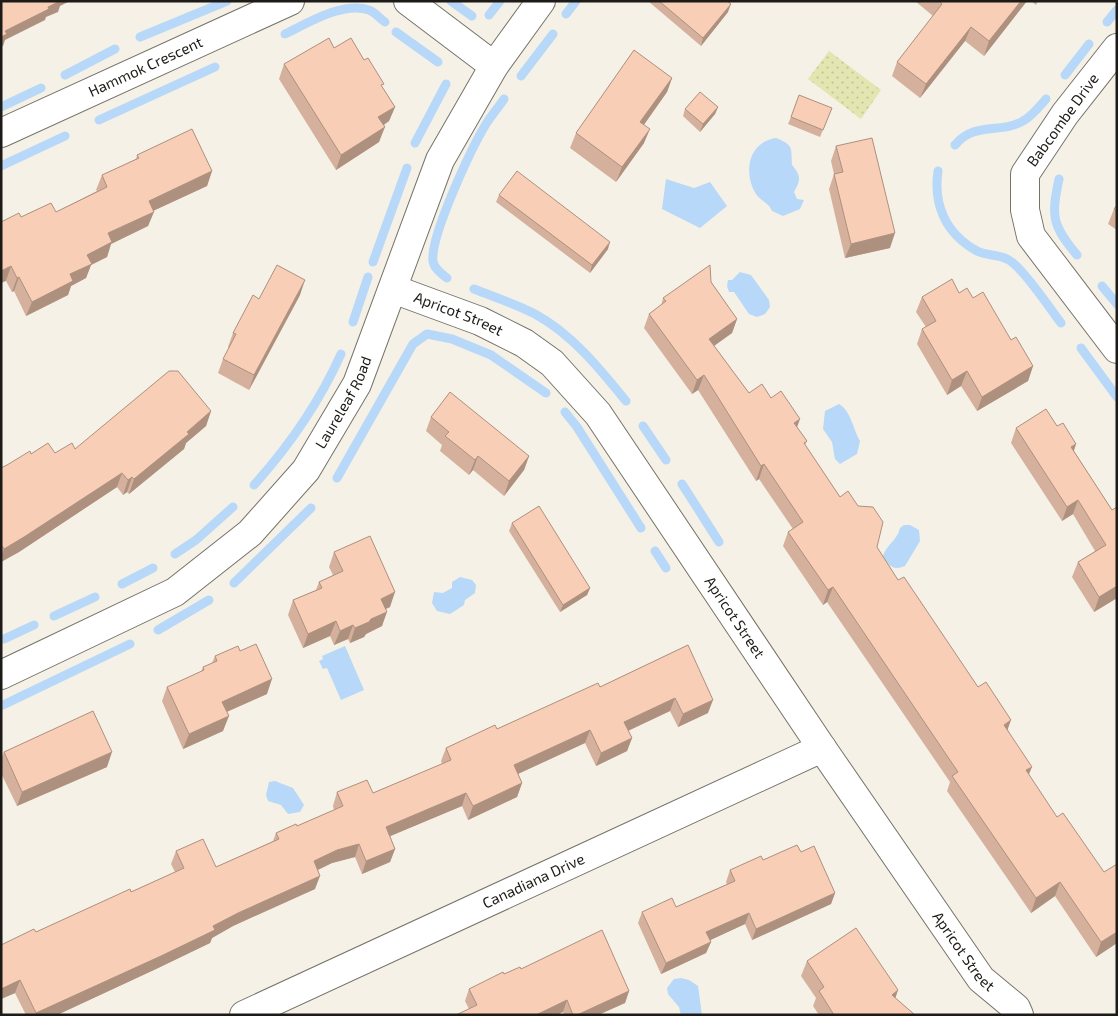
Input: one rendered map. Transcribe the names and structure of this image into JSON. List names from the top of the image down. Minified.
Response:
{"streets":{"street":["Hammok Crescent","Babcombe Drive","Apricot Street","Laureleaf Road","Canadiana Drive"]},"crossings":[["Apricot Street","Laureleaf Road"],["Apricot Street","Canadiana Drive"]]}
